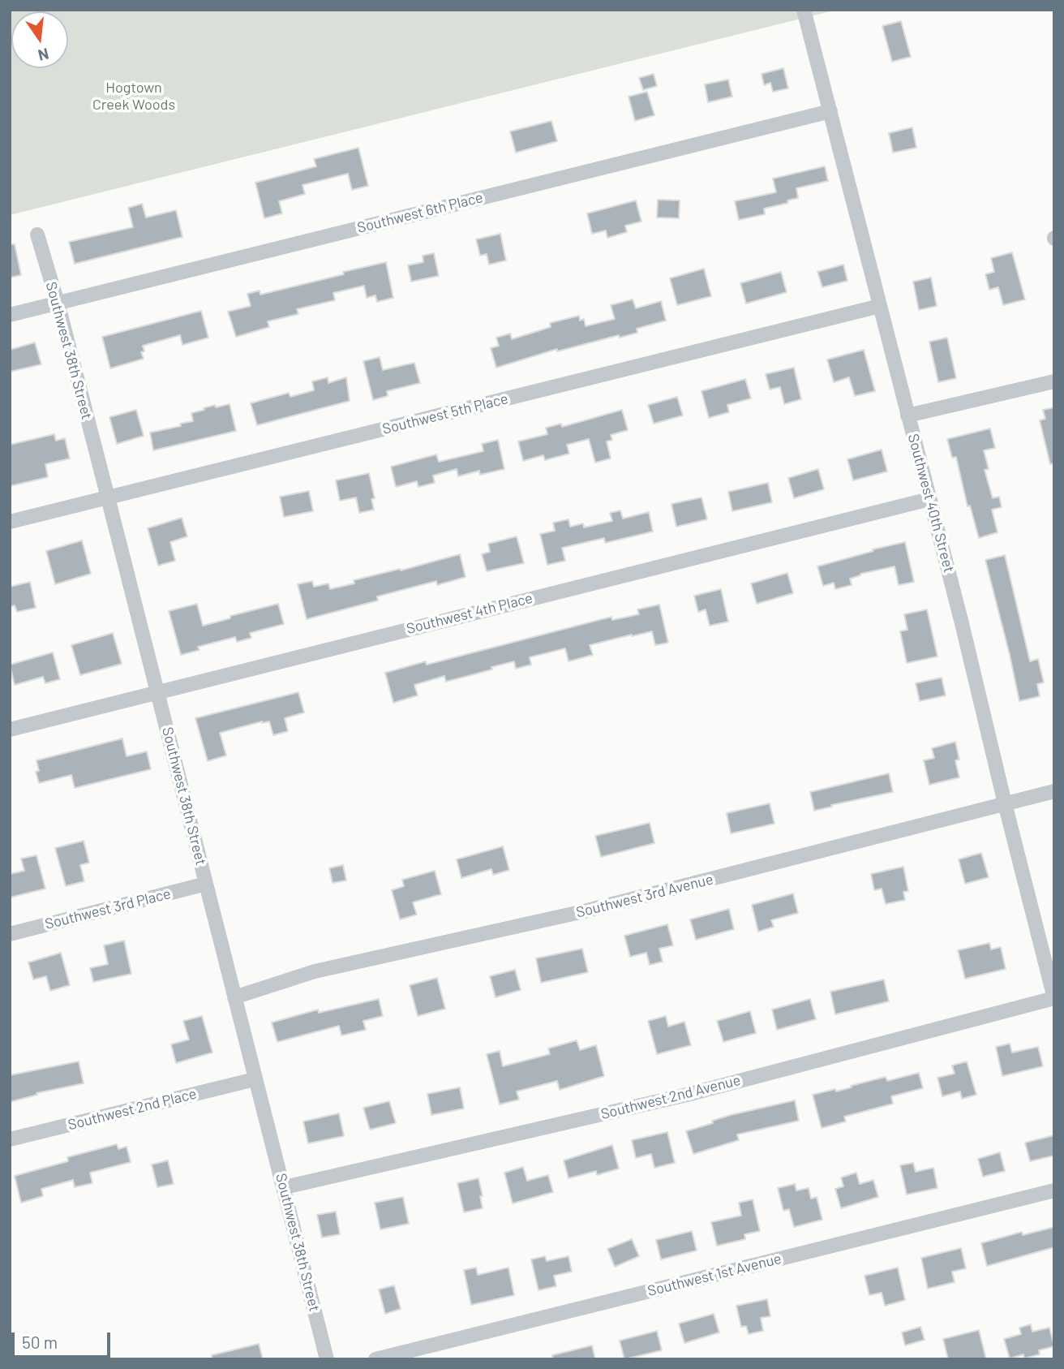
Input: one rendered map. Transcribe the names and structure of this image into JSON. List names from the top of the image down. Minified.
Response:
{"streets":{"street":["Southwest 6th Place","Southwest 38th Street","Southwest 5th Place","Southwest 40th Street","Southwest 4th Place","Southwest 3rd Avenue","Southwest 3rd Place","Southwest 2nd Avenue","Southwest 2nd Place","Southwest 1st Avenue"]},"crossings":[["Southwest 6th Place","Southwest 38th Street"],["Southwest 6th Place","Southwest 40th Street"],["Southwest 38th Street","Southwest 5th Place"],["Southwest 38th Street","Southwest 4th Place"],["Southwest 38th Street","Southwest 3rd Avenue"],["Southwest 38th Street","Southwest 3rd Place"],["Southwest 38th Street","Southwest 2nd Avenue"],["Southwest 38th Street","Southwest 2nd Place"],["Southwest 5th Place","Southwest 40th Street"],["Southwest 40th Street","Southwest 4th Place"],["Southwest 40th Street","Southwest 3rd Avenue"],["Southwest 40th Street","Southwest 2nd Avenue"]],"parks":["Hogtown Creek Woods"],"scale_bar":"50 m","north":"bottom"}
